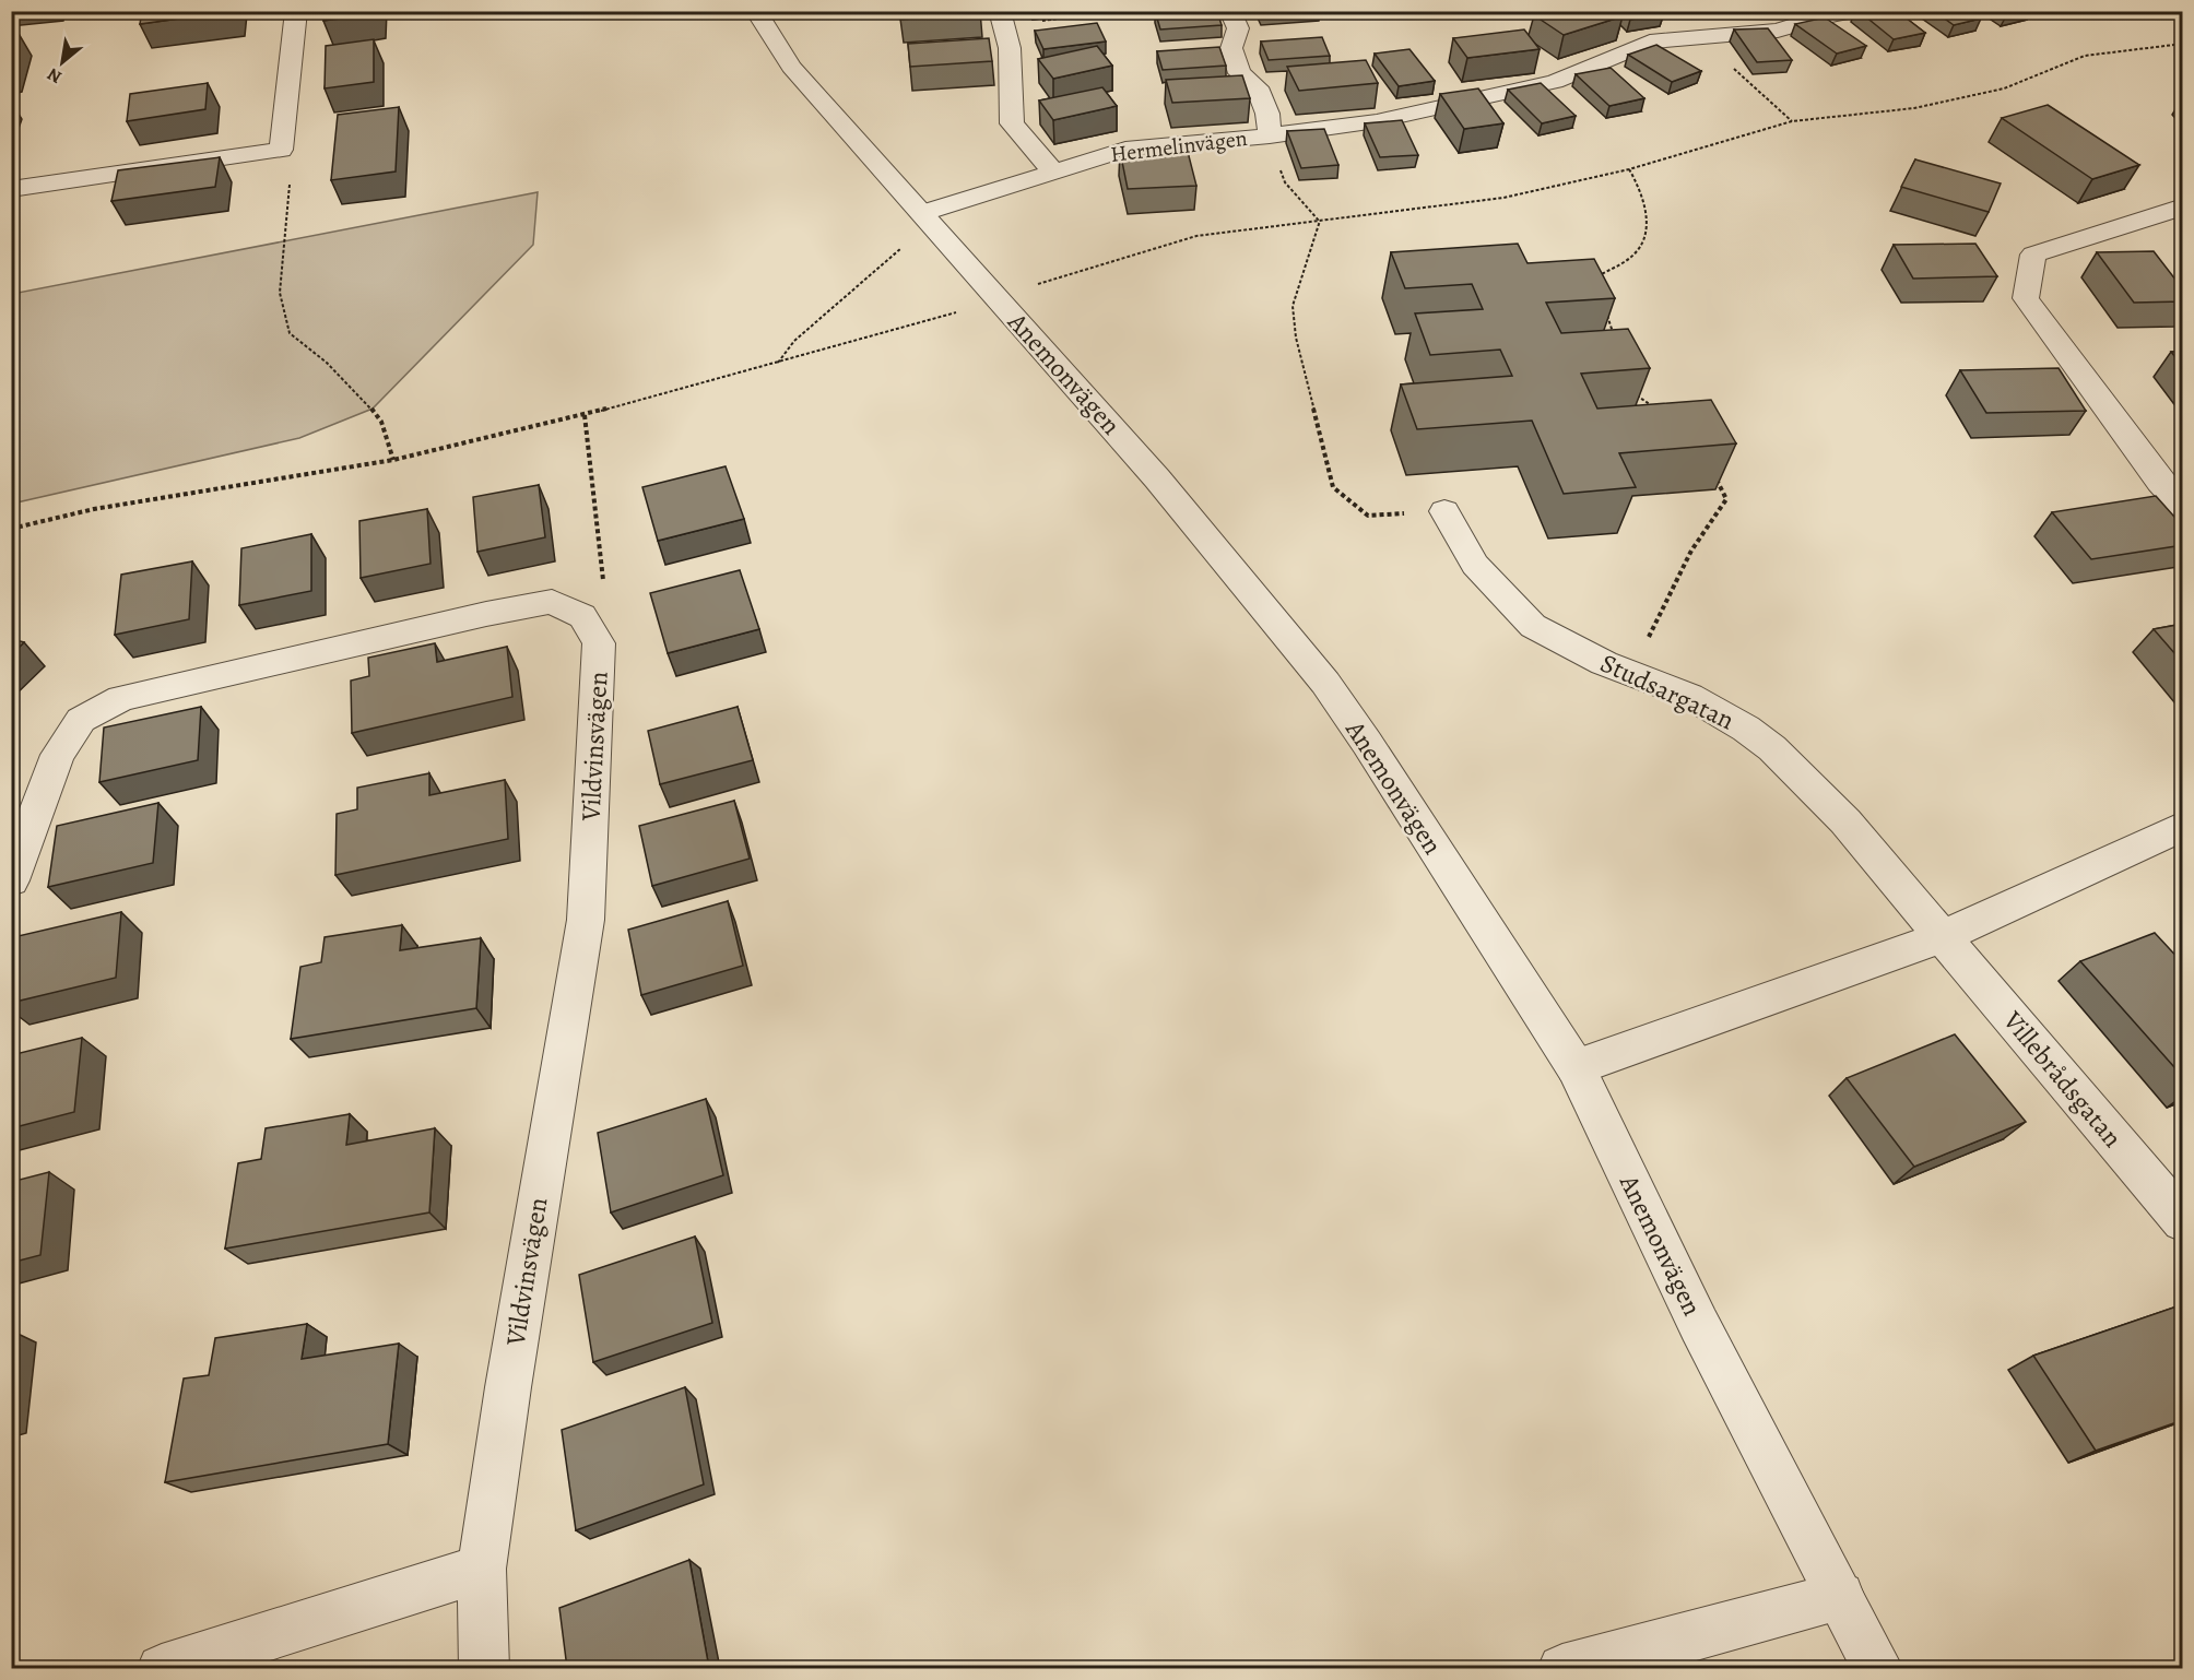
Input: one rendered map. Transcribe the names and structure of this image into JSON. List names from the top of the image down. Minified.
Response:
{"streets":{"street":["Hermelinvägen","Anemonvägen","Studsargatan","Vildvinsvägen","Villebrådsgatan"]},"crossings":[["Hermelinvägen","Anemonvägen"],["Studsargatan","Villebrådsgatan"]],"north":"bottom left"}
